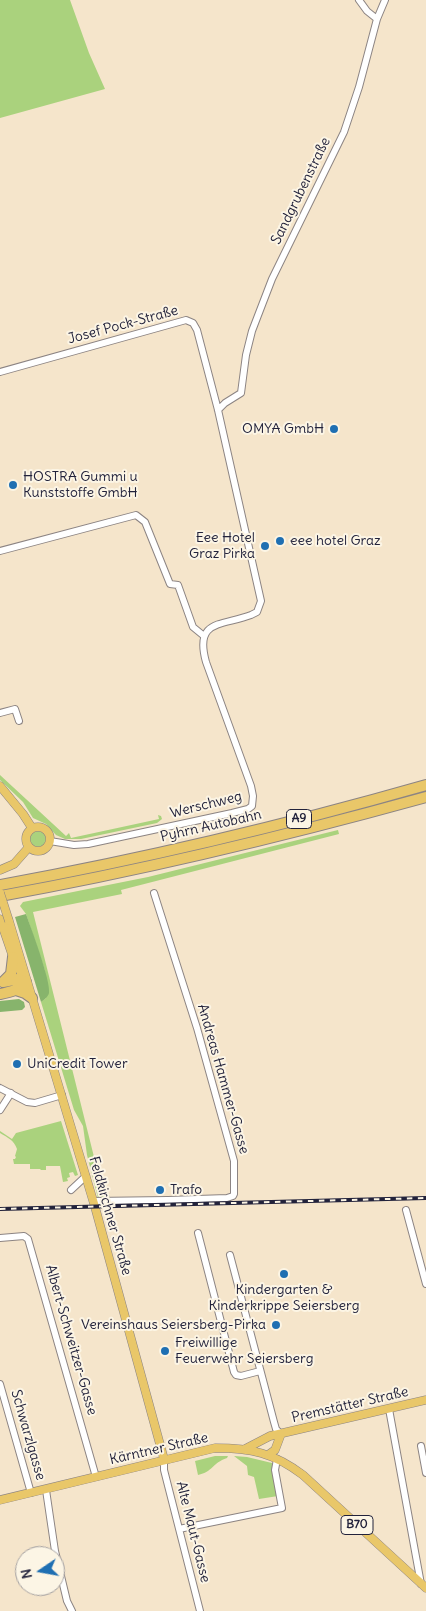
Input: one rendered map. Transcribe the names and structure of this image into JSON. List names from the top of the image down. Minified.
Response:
{"streets":{"highway":["A9","Pyhrn Autobahn"],"main road":["Feldkirchner Straße","Premstätter Straße","Kärntner Straße","B70"],"street":["Sandgrubenstraße","Josef Pock-Straße","Werschweg","Andreas Hammer-Gasse","Albert-Schweitzer-Gasse","Schwarzlgasse","Alte Maut-Gasse"]},"crossings":[["Sandgrubenstraße","Josef Pock-Straße"],["Josef Pock-Straße","Werschweg"],["Pyhrn Autobahn","Feldkirchner Straße"],["Andreas Hammer-Gasse","Feldkirchner Straße"],["Feldkirchner Straße","Kärntner Straße"],["Feldkirchner Straße","Alte Maut-Gasse"],["Albert-Schweitzer-Gasse","Kärntner Straße"],["Premstätter Straße","Kärntner Straße"],["Schwarzlgasse","Kärntner Straße"],["Kärntner Straße","Alte Maut-Gasse"]],"places":["OMYA GmbH","HOSTRA Gummi u Kunststoffe GmbH","eee hotel Graz","Eee Hotel Graz Pirka","UniCredit Tower","Trafo","Kindergarten & Kinderkrippe Seiersberg","Vereinshaus Seiersberg-Pirka","Freiwillige Feuerwehr Seiersberg"],"north":"left"}
